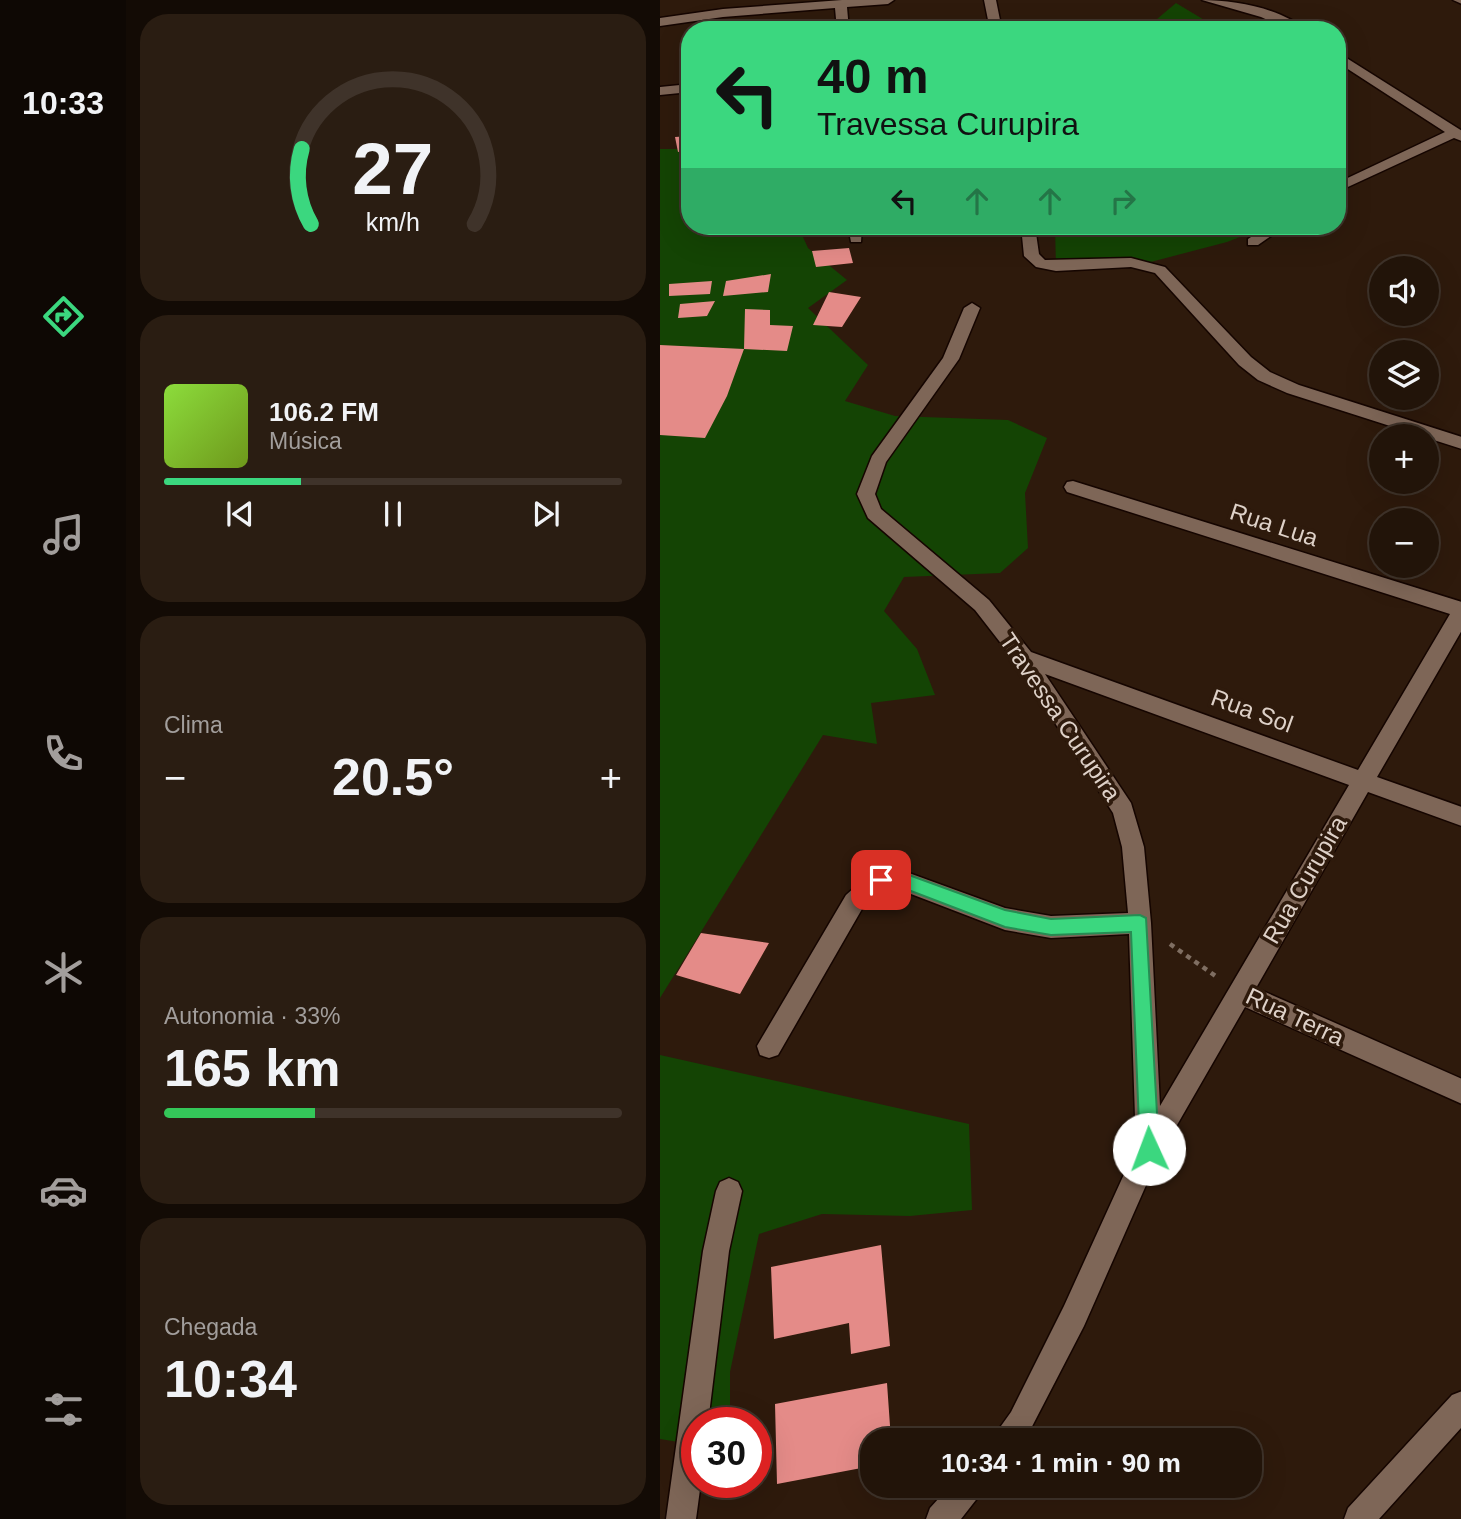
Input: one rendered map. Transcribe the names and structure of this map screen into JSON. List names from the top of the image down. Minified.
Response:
{"streets":{"street":["Rua Lua","Rua Sol","Travessa Curupira","Rua Curupira","Rua Terra"]},"crossings":[["Rua Lua","Rua Curupira"],["Rua Sol","Travessa Curupira"],["Rua Sol","Rua Curupira"],["Travessa Curupira","Rua Curupira"],["Travessa Curupira","Rua Terra"],["Rua Curupira","Rua Terra"]],"page":{"tabs":"10:33","turn":["40 m","Travessa Curupira"],"map_buttons":["+","−"],"song":["106.2 FM","Música"],"tile":["Clima",["Autonomia · 33%","165 km"],["Chegada","10:34"]],"heat":["−","20.5°","+"],"limit":"30","trip":"10:34 · 1 min · 90 m","gauge":["27","km/h"]}}
